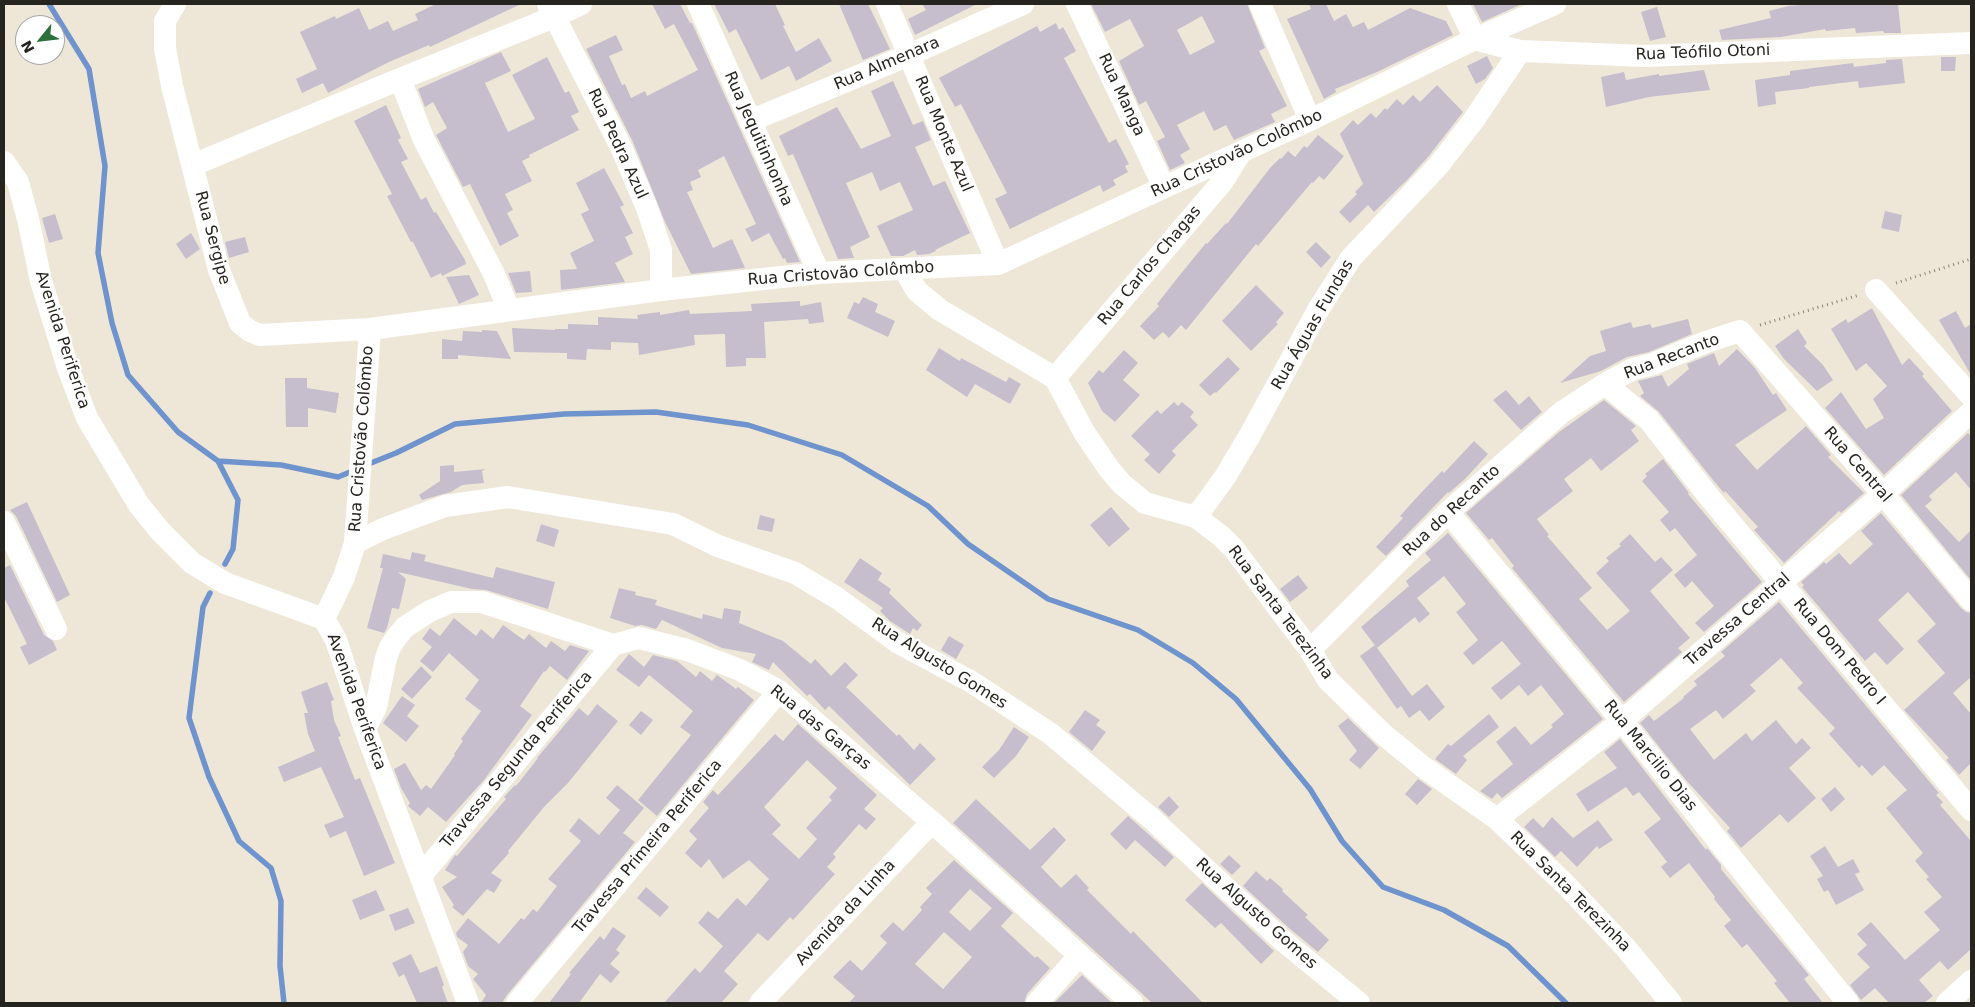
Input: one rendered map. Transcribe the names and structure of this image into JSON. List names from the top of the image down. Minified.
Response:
{"streets":{"street":["Rua Teófilo Otoni","Rua Almenara","Rua Manga","Rua Monte Azul","Rua Jequitinhonha","Rua Pedra Azul","Rua Cristovão Colômbo","Rua Sergipe","Rua Carlos Chagas","Rua Águas Fundas","Avenida Periferica","Rua Recanto","Rua Central","Rua do Recanto","Rua Santa Terezinha","Travessa Central","Rua Dom Pedro I","Rua Algusto Gomes","Rua das Garças","Rua Marcilio Dias","Travessa Segunda Periferica","Travessa Primeira Periferica","Avenida da Linha"]},"crossings":[["Rua Teófilo Otoni","Rua Cristovão Colômbo"],["Rua Teófilo Otoni","Rua Águas Fundas"],["Rua Almenara","Rua Monte Azul"],["Rua Almenara","Rua Jequitinhonha"],["Rua Manga","Rua Cristovão Colômbo"],["Rua Monte Azul","Rua Cristovão Colômbo"],["Rua Jequitinhonha","Rua Cristovão Colômbo"],["Rua Pedra Azul","Rua Cristovão Colômbo"],["Rua Cristovão Colômbo","Rua Sergipe"],["Rua Cristovão Colômbo","Rua Carlos Chagas"],["Rua Cristovão Colômbo","Avenida Periferica"],["Rua Cristovão Colômbo","Rua Algusto Gomes"],["Rua Carlos Chagas","Rua Santa Terezinha"],["Rua Águas Fundas","Rua Santa Terezinha"],["Avenida Periferica","Travessa Segunda Periferica"],["Rua Recanto","Rua Central"],["Rua Recanto","Rua do Recanto"],["Rua Recanto","Rua Dom Pedro I"],["Rua Central","Travessa Central"],["Rua do Recanto","Rua Santa Terezinha"],["Rua do Recanto","Rua Dom Pedro I"],["Rua do Recanto","Rua Marcilio Dias"],["Rua Santa Terezinha","Travessa Central"],["Travessa Central","Rua Dom Pedro I"],["Travessa Central","Rua Marcilio Dias"],["Rua das Garças","Travessa Segunda Periferica"],["Rua das Garças","Travessa Primeira Periferica"],["Rua das Garças","Avenida da Linha"]],"north":"bottom left"}
